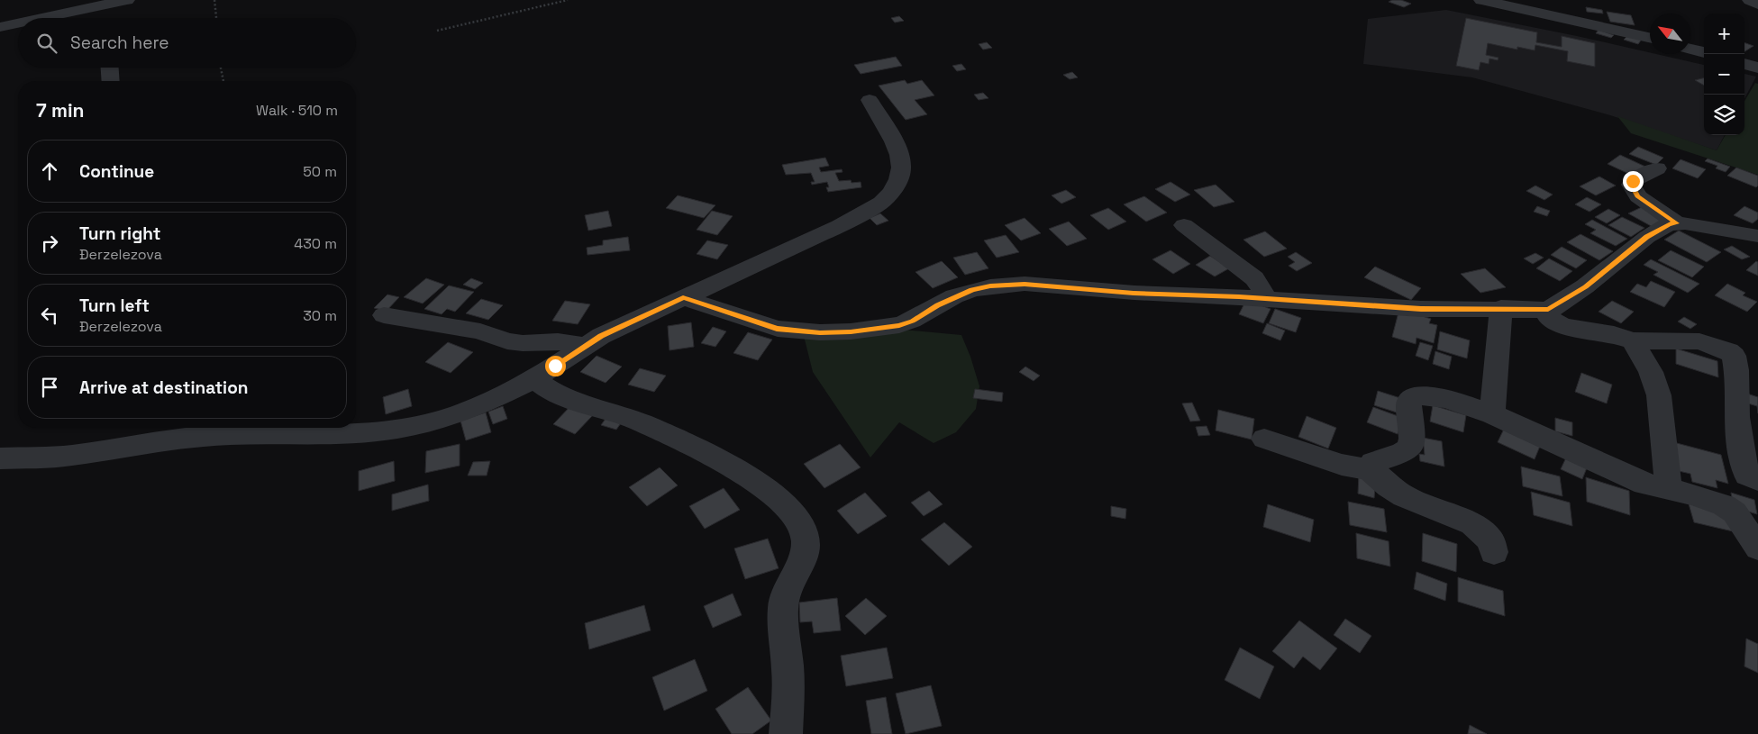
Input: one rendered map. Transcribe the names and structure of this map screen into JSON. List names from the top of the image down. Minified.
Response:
{"north":"top left","page":{"map_buttons":["+","−"],"search":"Search here","heading":["7 min","Walk · 510 m"],"list":[["Continue","50 m"],["Turn right","Đerzelezova","430 m"],["Turn left","Đerzelezova","30 m"],"Arrive at destination"]}}
